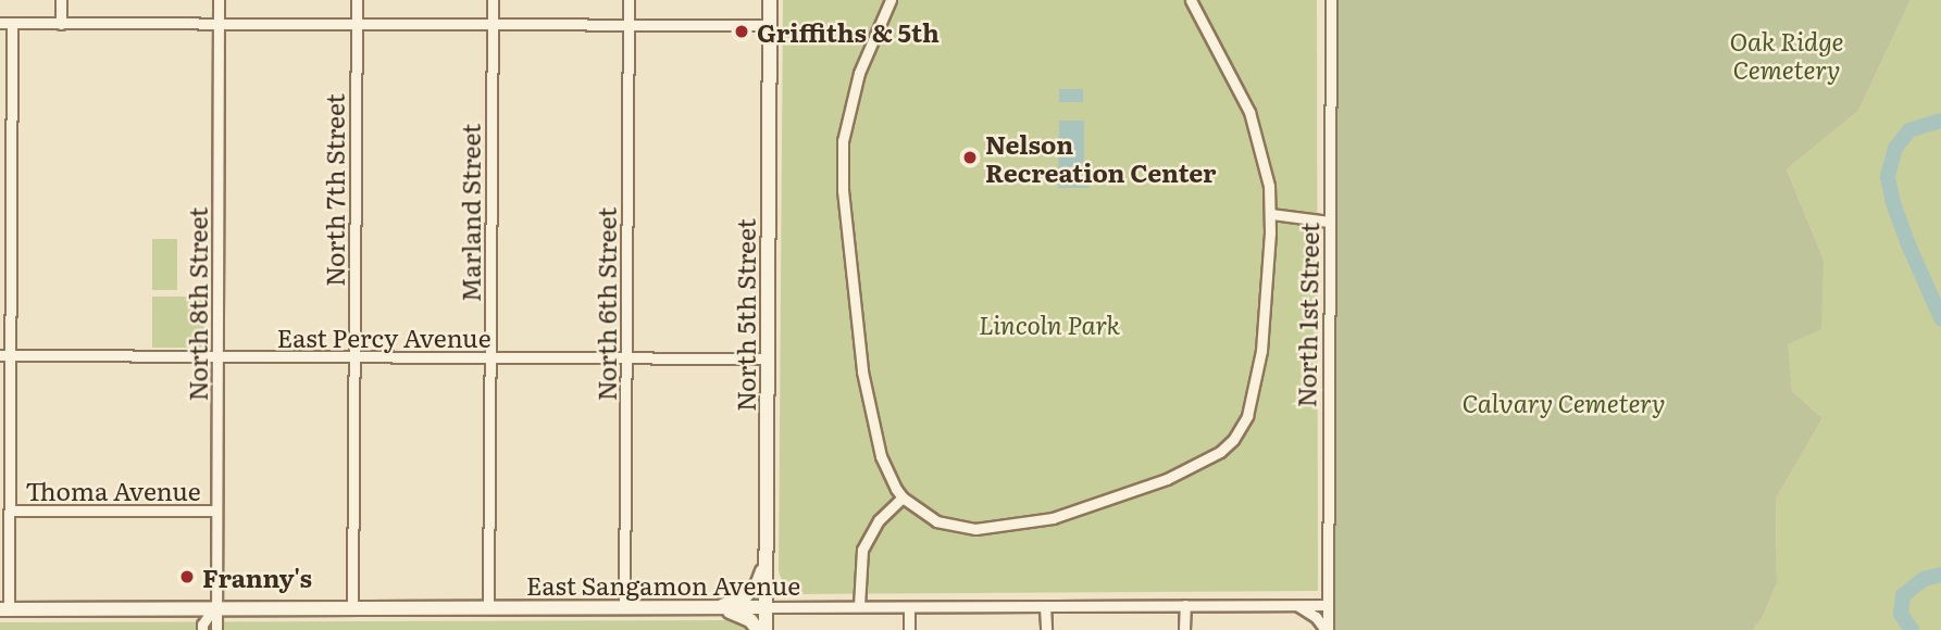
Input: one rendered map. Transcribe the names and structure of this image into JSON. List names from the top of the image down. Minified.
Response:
{"streets":{"main road":["North 5th Street","East Sangamon Avenue"],"street":["North 7th Street","Marland Street","North 8th Street","North 6th Street","North 1st Street","East Percy Avenue","Thoma Avenue"]},"crossings":[["North 7th Street","East Percy Avenue"],["North 7th Street","East Sangamon Avenue"],["Marland Street","East Percy Avenue"],["Marland Street","East Sangamon Avenue"],["North 8th Street","East Percy Avenue"],["North 8th Street","Thoma Avenue"],["North 8th Street","East Sangamon Avenue"],["North 6th Street","East Percy Avenue"],["North 6th Street","East Sangamon Avenue"],["North 5th Street","East Percy Avenue"],["North 5th Street","East Sangamon Avenue"],["North 1st Street","East Sangamon Avenue"]],"parks":["Oak Ridge Cemetery","Lincoln Park","Calvary Cemetery"],"places":["Griffiths & 5th","Nelson Recreation Center","Franny's"]}
